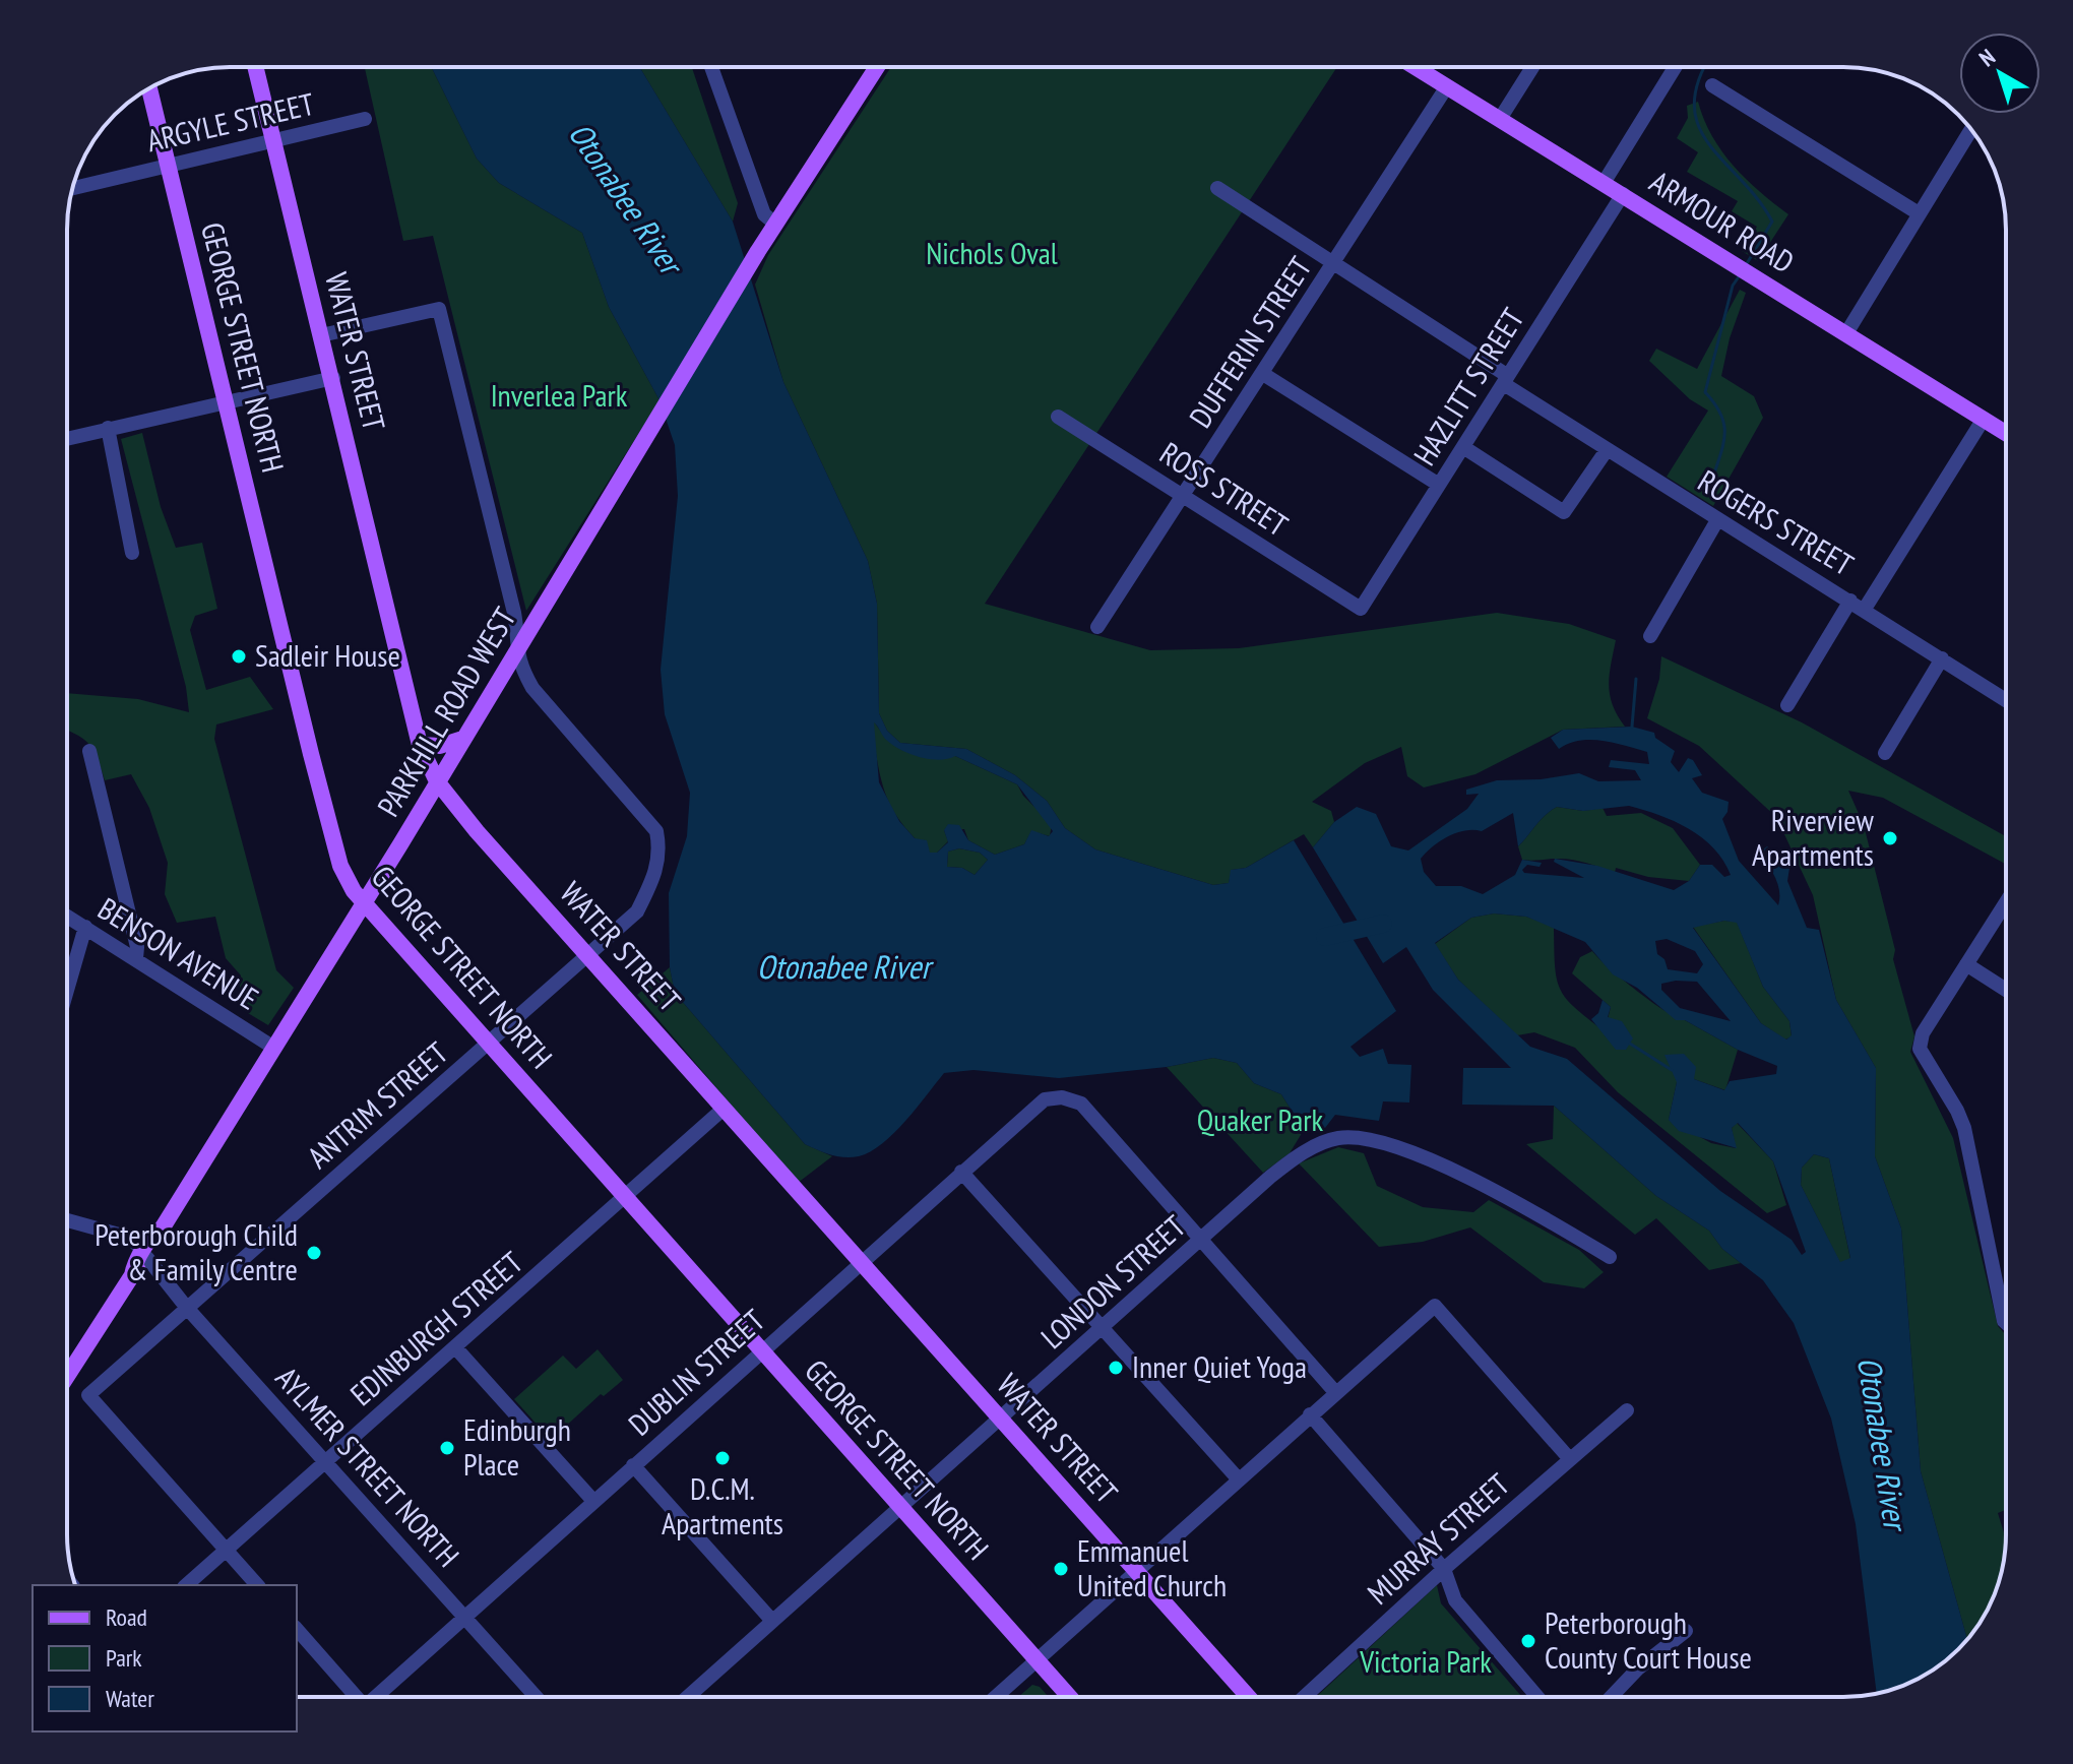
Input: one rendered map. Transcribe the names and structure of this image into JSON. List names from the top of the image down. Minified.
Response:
{"streets":{"main road":["ARMOUR ROAD","GEORGE STREET NORTH","WATER STREET","PARKHILL ROAD WEST"],"street":["ARGYLE STREET","DUFFERIN STREET","HAZLITT STREET","ROSS STREET","ROGERS STREET","BENSON AVENUE","ANTRIM STREET","LONDON STREET","EDINBURGH STREET","DUBLIN STREET","AYLMER STREET NORTH","MURRAY STREET"]},"crossings":[["ARGYLE STREET","GEORGE STREET NORTH"],["ARGYLE STREET","WATER STREET"],["ARMOUR ROAD","DUFFERIN STREET"],["ARMOUR ROAD","HAZLITT STREET"],["DUFFERIN STREET","ROSS STREET"],["DUFFERIN STREET","ROGERS STREET"],["GEORGE STREET NORTH","PARKHILL ROAD WEST"],["GEORGE STREET NORTH","ANTRIM STREET"],["GEORGE STREET NORTH","LONDON STREET"],["GEORGE STREET NORTH","EDINBURGH STREET"],["GEORGE STREET NORTH","DUBLIN STREET"],["WATER STREET","PARKHILL ROAD WEST"],["WATER STREET","ANTRIM STREET"],["WATER STREET","LONDON STREET"],["WATER STREET","EDINBURGH STREET"],["WATER STREET","DUBLIN STREET"],["HAZLITT STREET","ROSS STREET"],["HAZLITT STREET","ROGERS STREET"],["PARKHILL ROAD WEST","BENSON AVENUE"],["PARKHILL ROAD WEST","AYLMER STREET NORTH"],["ANTRIM STREET","EDINBURGH STREET"],["ANTRIM STREET","AYLMER STREET NORTH"],["LONDON STREET","DUBLIN STREET"],["EDINBURGH STREET","AYLMER STREET NORTH"],["DUBLIN STREET","AYLMER STREET NORTH"]],"water":["Otonabee River"],"parks":["Nichols Oval","Inverlea Park","Quaker Park","Victoria Park"],"places":["Sadleir House","Riverview Apartments","Peterborough Child & Family Centre","Inner Quiet Yoga","Edinburgh Place","D.C.M. Apartments","Emmanuel United Church","Peterborough County Court House"],"legend":["Road","Park","Water"],"north":"top left"}
